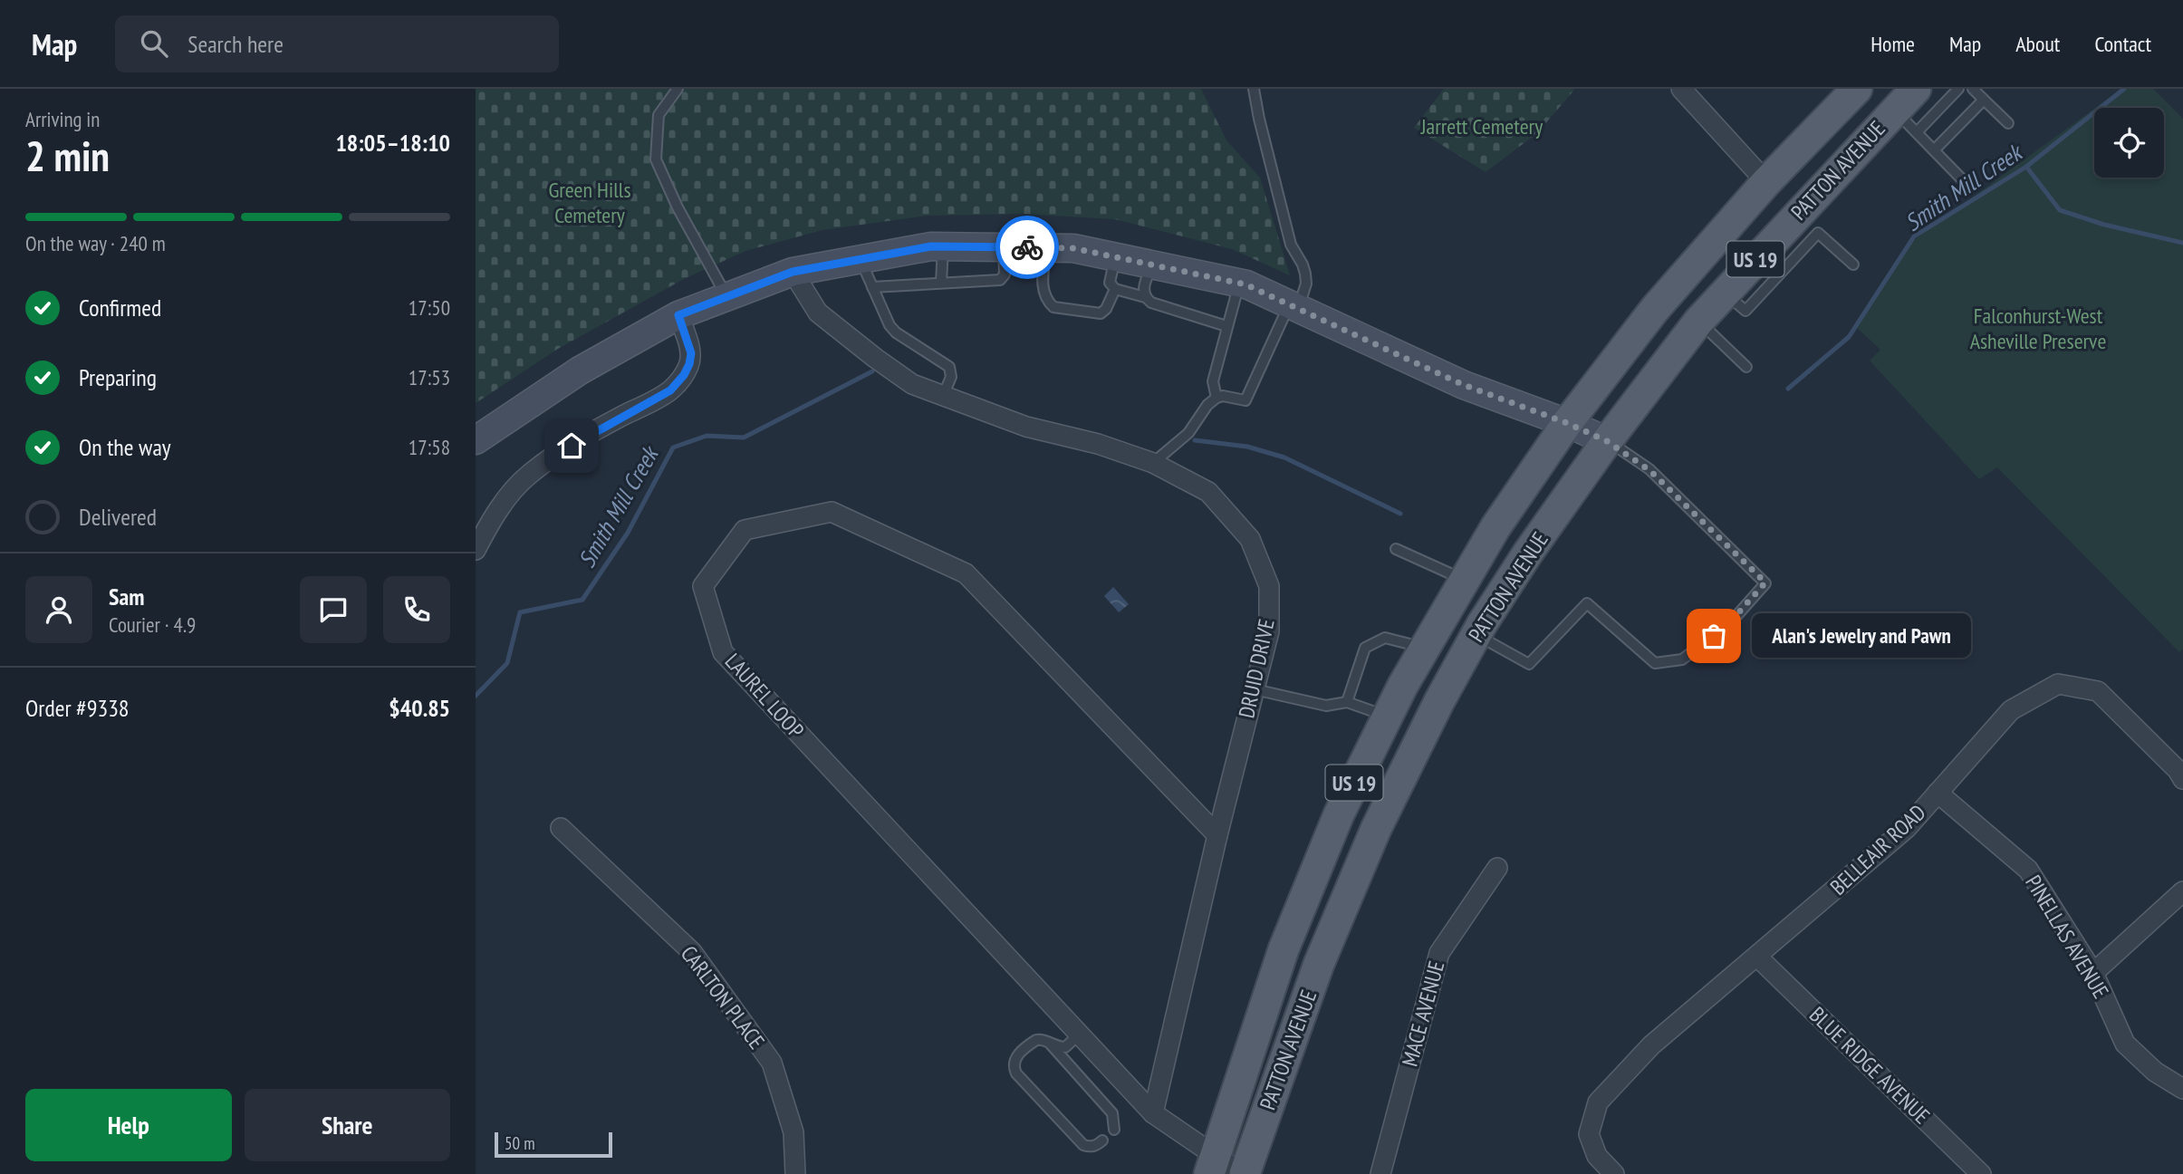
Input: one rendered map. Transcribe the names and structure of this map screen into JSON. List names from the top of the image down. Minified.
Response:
{"streets":{"main road":["PATTON AVENUE","US 19"],"street":["DRUID DRIVE","LAUREL LOOP","BELLEAIR ROAD","PINELLAS AVENUE","CARLTON PLACE","MACE AVENUE","BLUE RIDGE AVENUE"]},"crossings":[["DRUID DRIVE","LAUREL LOOP"],["BELLEAIR ROAD","PINELLAS AVENUE"],["BELLEAIR ROAD","BLUE RIDGE AVENUE"]],"water":["Smith Mill Creek"],"parks":["Jarrett Cemetery","Green Hills Cemetery","Falconhurst-West Asheville Preserve"],"places":["Alan's Jewelry and Pawn"],"scale_bar":"50 m","page":{"header":"Map","search":"Search here","nav":["Home","Map","About","Contact"],"heading":["2 min","Arriving in","18:05–18:10"],"panel":["Sam","Courier · 4.9","Order #9338","$40.85"],"bar":"On the way · 240 m","list":[["Confirmed","17:50"],["Preparing","17:53"],["On the way","17:58"],"Delivered"],"bubble":"Alan's Jewelry and Pawn","buttons":["Help","Share"],"scale":"50 m"}}
